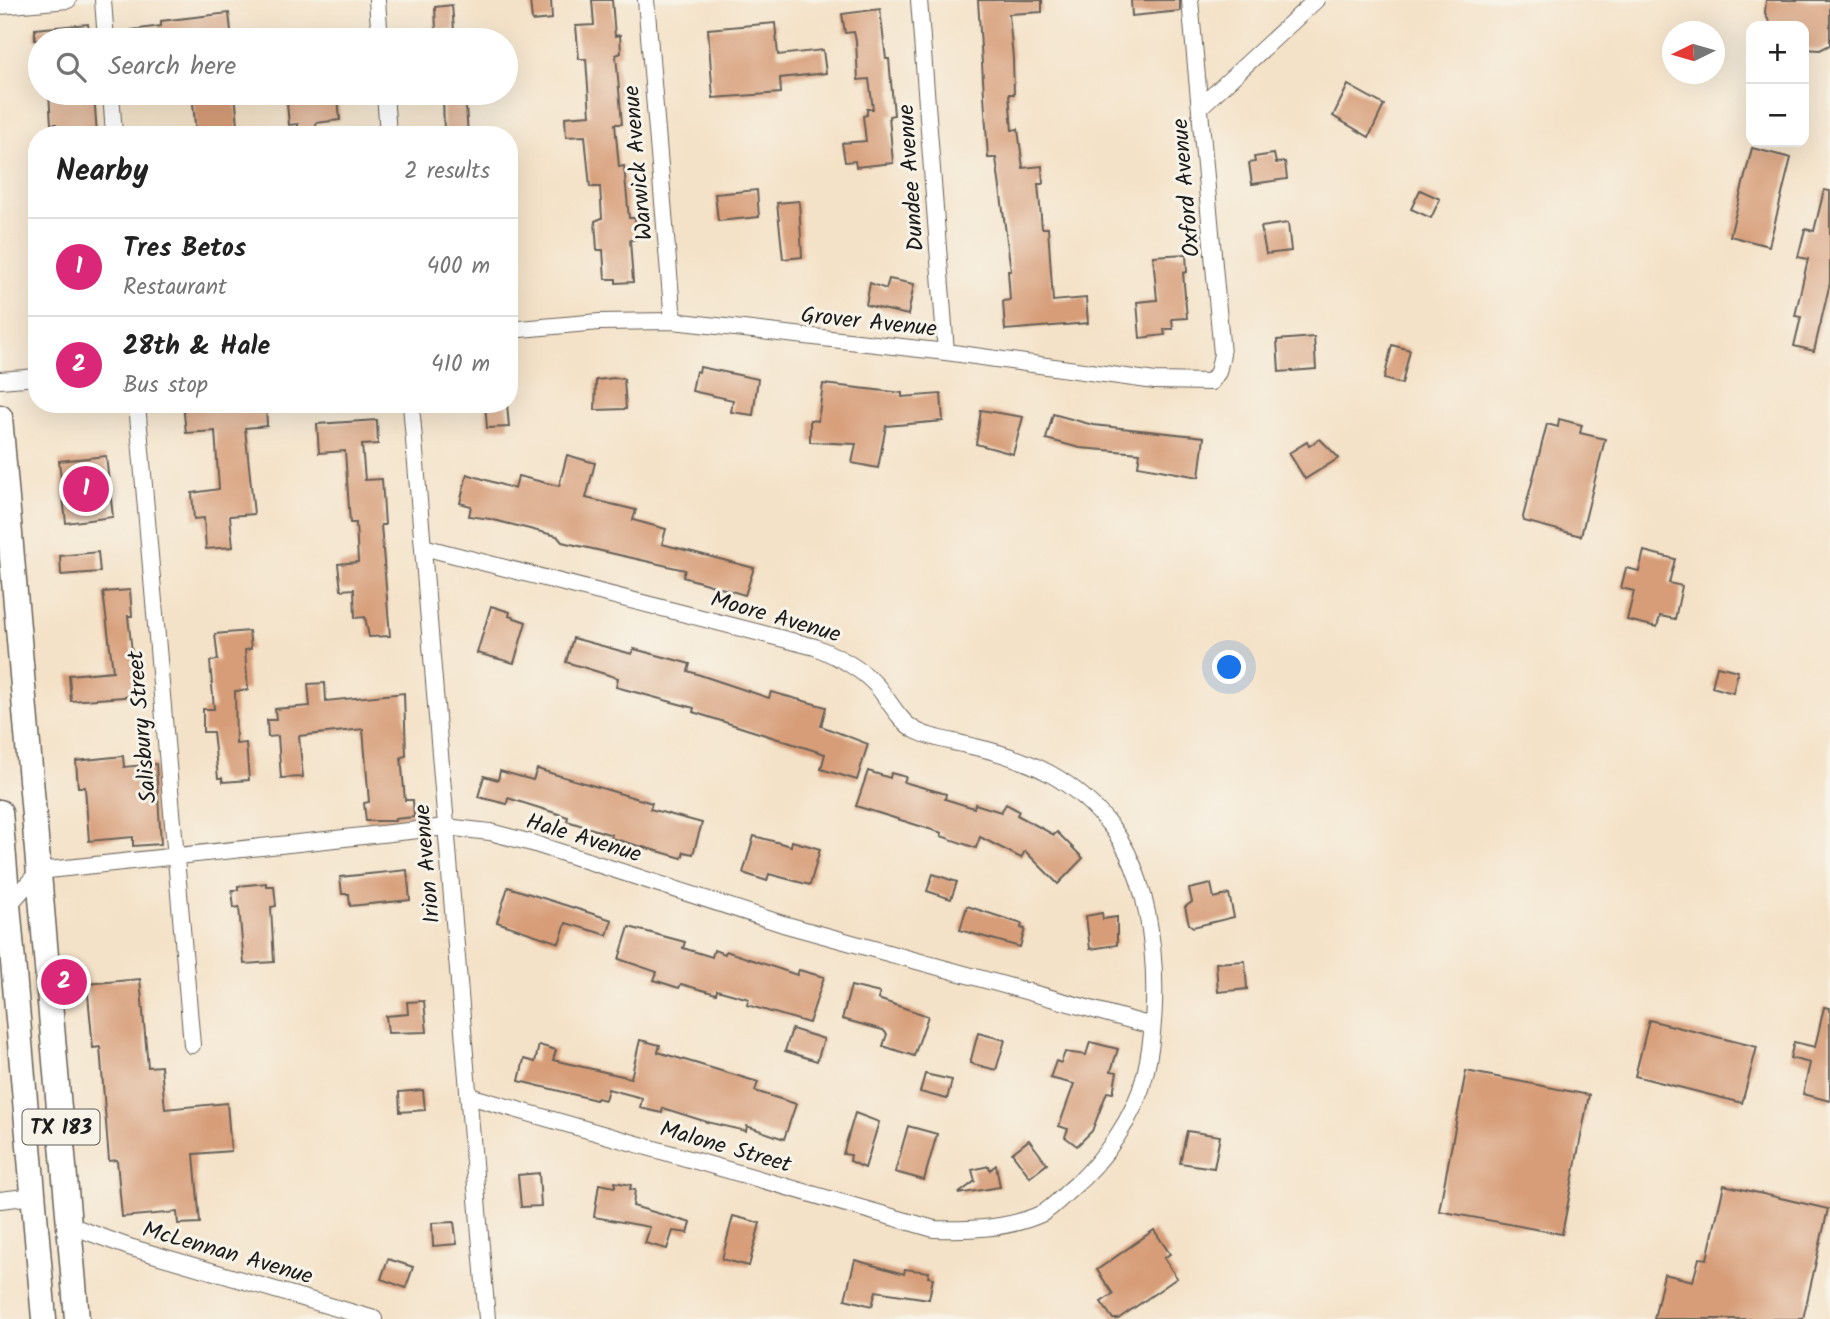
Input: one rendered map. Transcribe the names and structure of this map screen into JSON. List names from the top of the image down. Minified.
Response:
{"streets":{"main road":["TX 183"],"street":["Warwick Avenue","Dundee Avenue","Oxford Avenue","Grover Avenue","Moore Avenue","Salisbury Street","Hale Avenue","Irion Avenue","Malone Street","McLennan Avenue"]},"crossings":[["Warwick Avenue","Grover Avenue"],["Dundee Avenue","Grover Avenue"],["Oxford Avenue","Grover Avenue"],["Moore Avenue","Hale Avenue"],["Moore Avenue","Irion Avenue"],["Moore Avenue","Malone Street"],["Salisbury Street","Hale Avenue"],["Hale Avenue","Irion Avenue"],["Hale Avenue","TX 183"],["Irion Avenue","Malone Street"],["TX 183","McLennan Avenue"]],"north":"left","page":{"map_buttons":["+","−"],"search":"Search here","heading":["Nearby","2 results"],"list":[{"mark":"1","name":"Tres Betos","note":"Restaurant","value":"400 m"},{"mark":"2","name":"28th & Hale","note":"Bus stop","value":"410 m"}],"pins":["1","2"]}}
